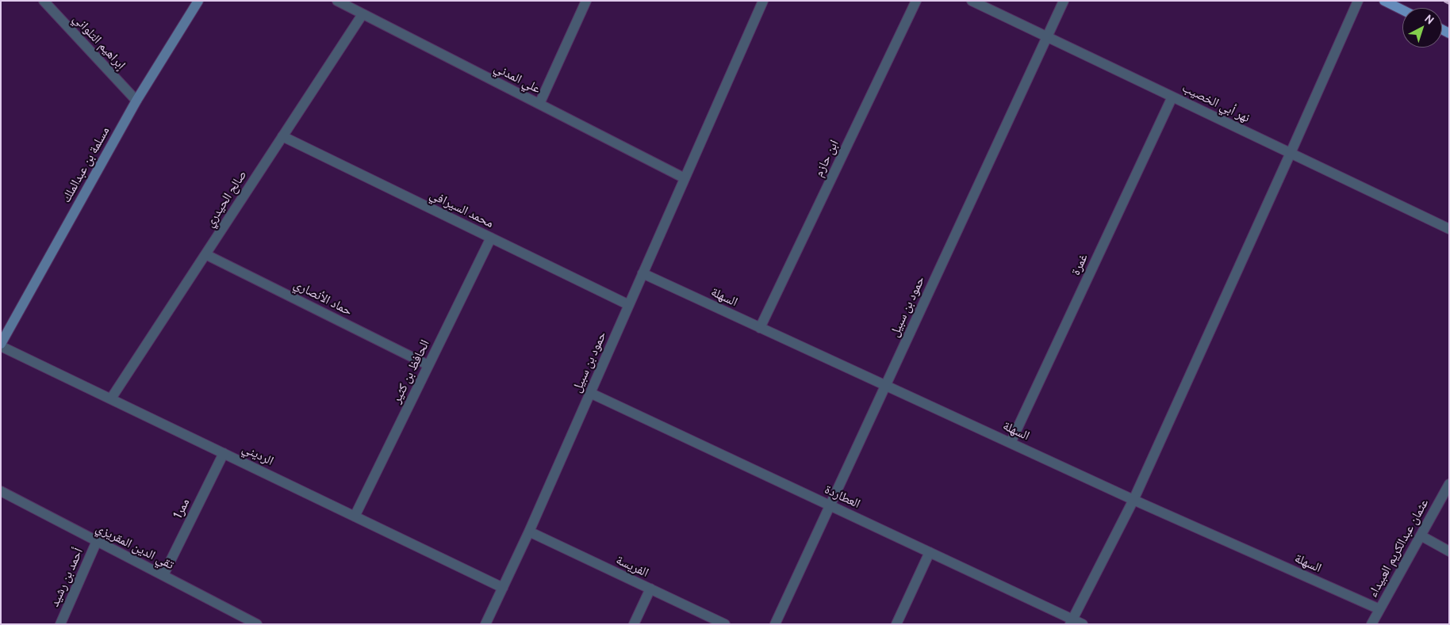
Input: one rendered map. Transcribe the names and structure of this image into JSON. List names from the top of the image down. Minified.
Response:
{"streets":{"main road":["مسلمة بن عبدالملك"],"street":["إبراهيم التلواني","علي المدني","نهر أبي الخصيب","ابن حازم","صالح الحيدري","محمد السيرافي","غمرة","السهلة","حماد الأنصاري","حمود بن سبيل","الحافظ بن كثير","الرديني","العطاردة","ممر1","تقي الدين المقريزي","عثمان عبدالكريم العبيداء","الفريسة","أحمد بن رشيد"]},"crossings":[["إبراهيم التلواني","مسلمة بن عبدالملك"],["علي المدني","صالح الحيدري"],["علي المدني","حمود بن سبيل"],["نهر أبي الخصيب","غمرة"],["نهر أبي الخصيب","حمود بن سبيل"],["ابن حازم","السهلة"],["مسلمة بن عبدالملك","الرديني"],["صالح الحيدري","محمد السيرافي"],["صالح الحيدري","حماد الأنصاري"],["صالح الحيدري","الرديني"],["محمد السيرافي","حمود بن سبيل"],["محمد السيرافي","الحافظ بن كثير"],["غمرة","السهلة"],["السهلة","حمود بن سبيل"],["السهلة","عثمان عبدالكريم العبيداء"],["حماد الأنصاري","الحافظ بن كثير"],["حمود بن سبيل","الرديني"],["حمود بن سبيل","العطاردة"],["حمود بن سبيل","الفريسة"],["الحافظ بن كثير","الرديني"],["الرديني","ممر1"],["ممر1","تقي الدين المقريزي"],["تقي الدين المقريزي","أحمد بن رشيد"]],"north":"top right"}
